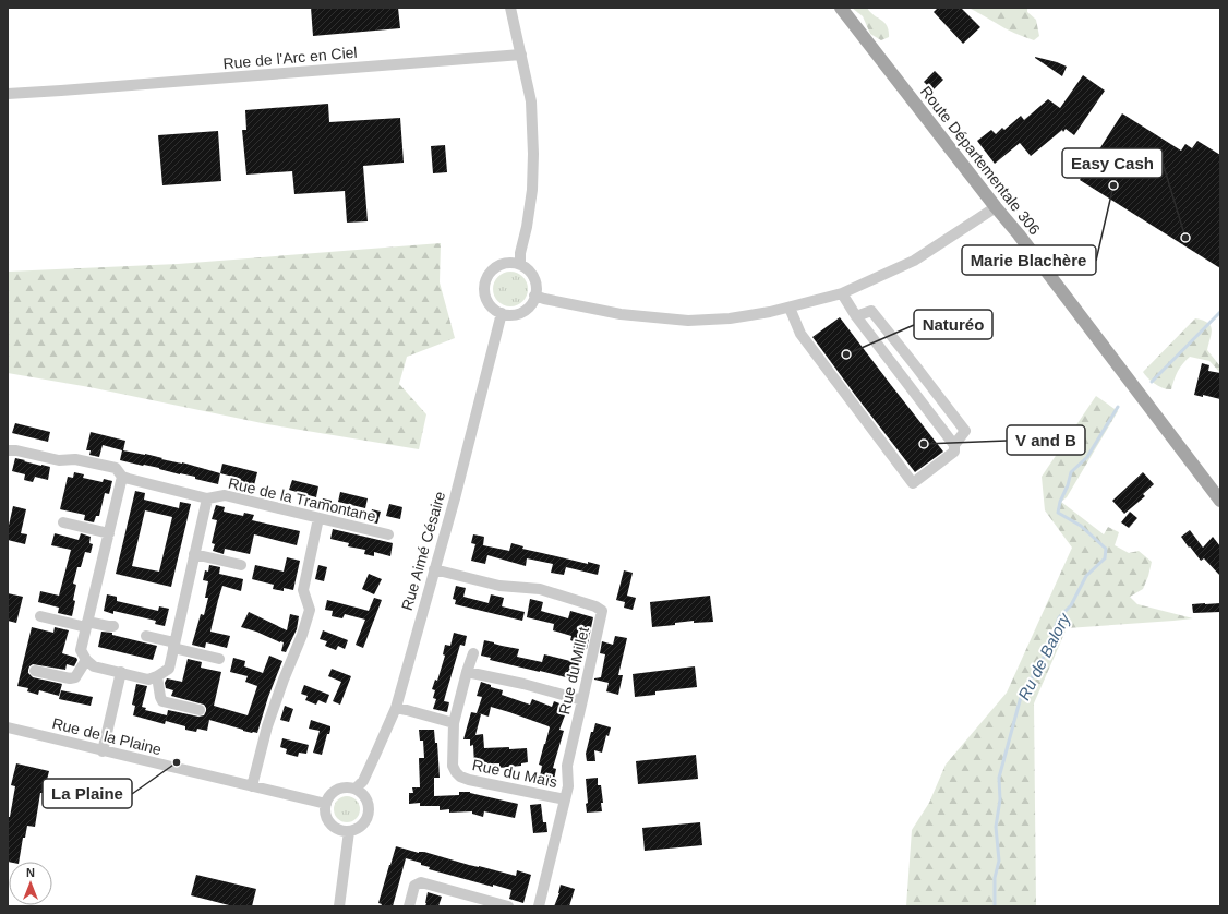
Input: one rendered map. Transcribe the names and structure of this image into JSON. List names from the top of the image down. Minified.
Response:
{"streets":{"main road":["Route Départementale 306"],"street":["Rue de l'Arc en Ciel","Rue de la Tramontane","Rue Aimé Césaire","Rue du Millet","Rue de la Plaine","Rue du Maïs"]},"crossings":[["Rue Aimé Césaire","Rue du Millet"],["Rue Aimé Césaire","Rue de la Plaine"],["Rue du Millet","Rue du Maïs"]],"water":["Ru de Balory"],"places":["Marie Blachère","Easy Cash","Naturéo","V and B","La Plaine"],"north":"top"}
